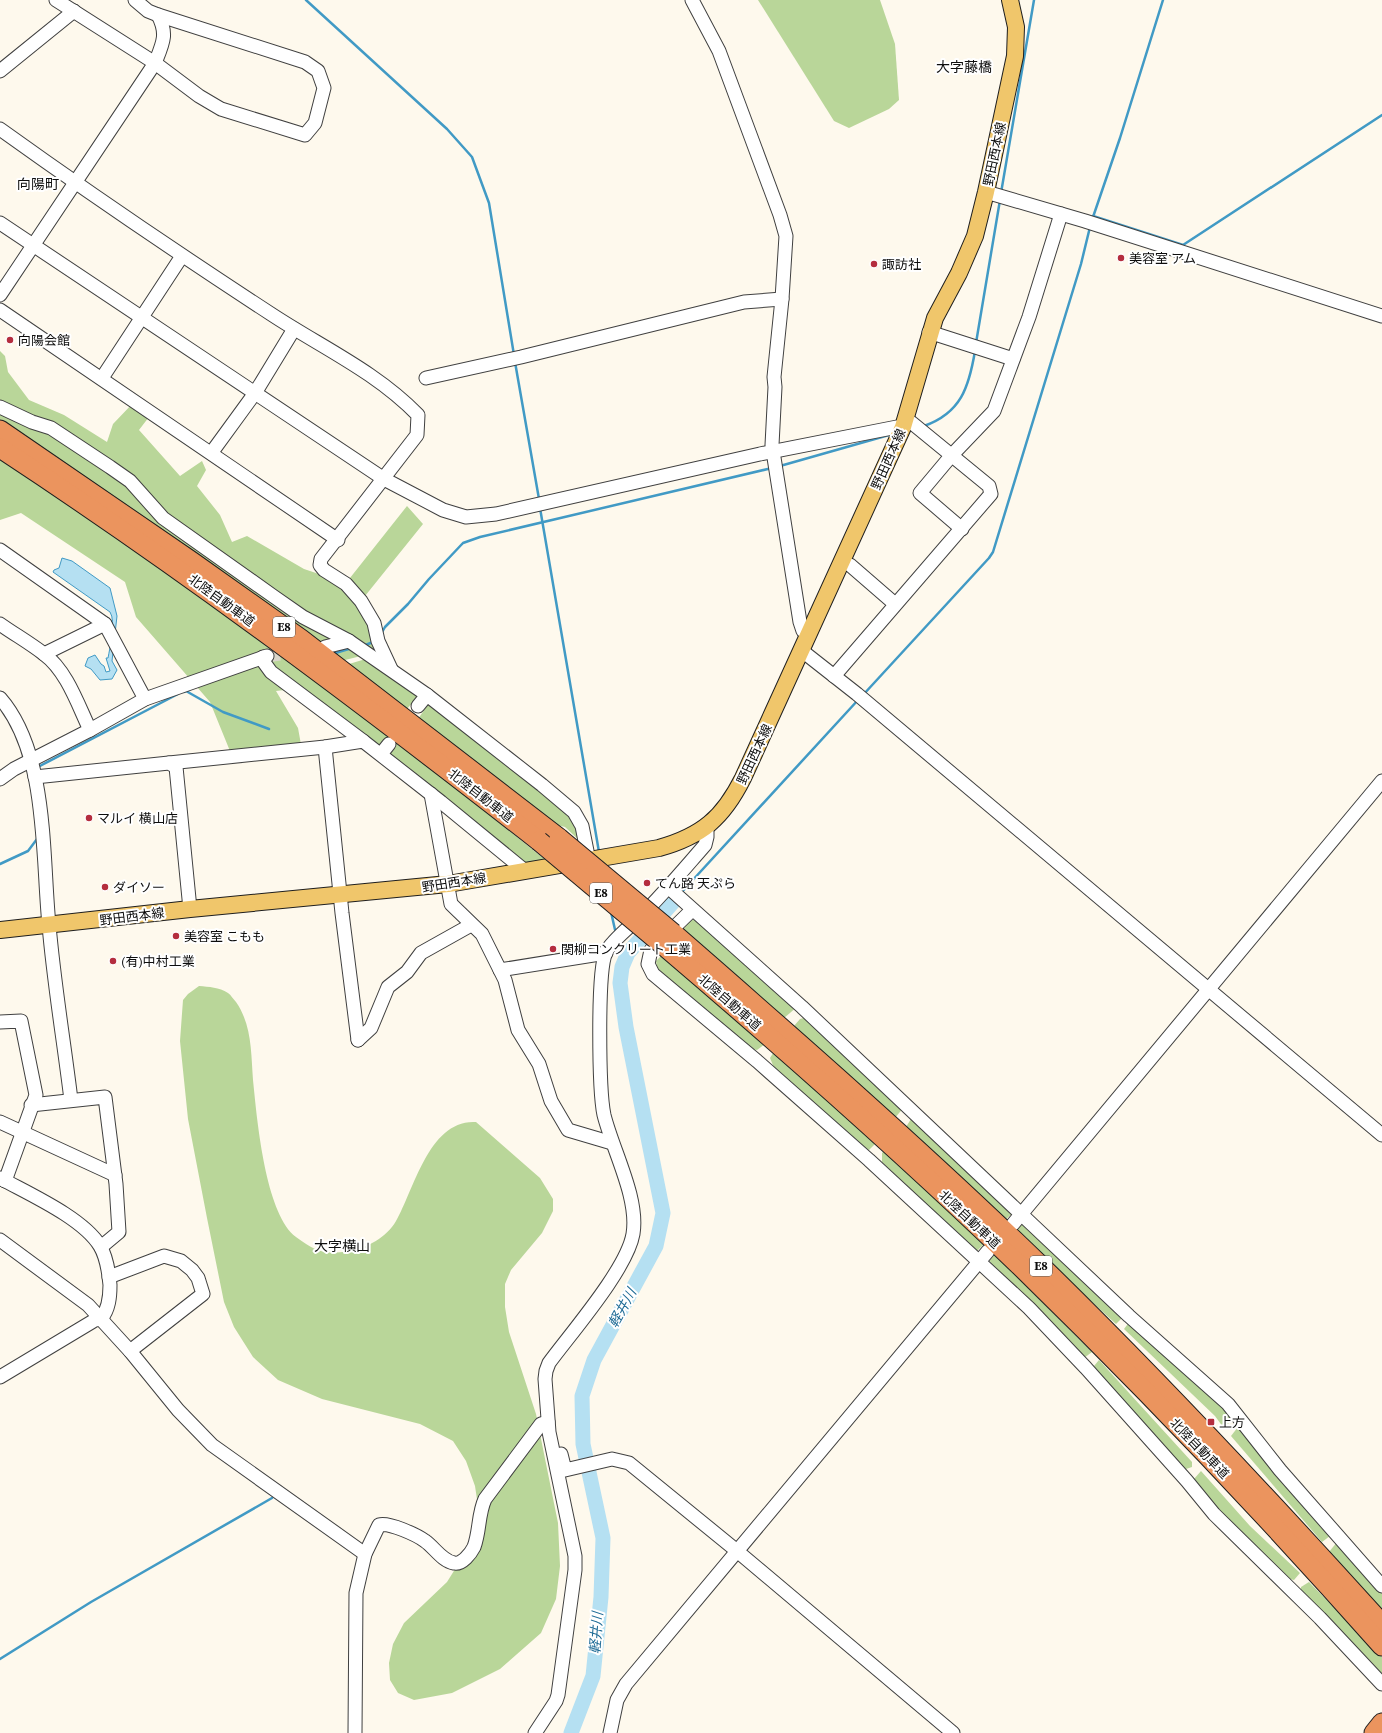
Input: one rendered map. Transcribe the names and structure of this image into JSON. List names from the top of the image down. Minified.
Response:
{"streets":{"highway":["北陸自動車道","E8"],"main road":["野田西本線"]},"districts":["大字藤橋","向陽町","大字横山"],"water":["軽井川"],"places":{"other":["美容室 アム","諏訪社","向陽会館","マルイ 横山店","てん路 天ぷら","ダイソー","美容室 こもも","関柳コンクリート工業","(有)中村工業"],"transit":["上方"]}}
